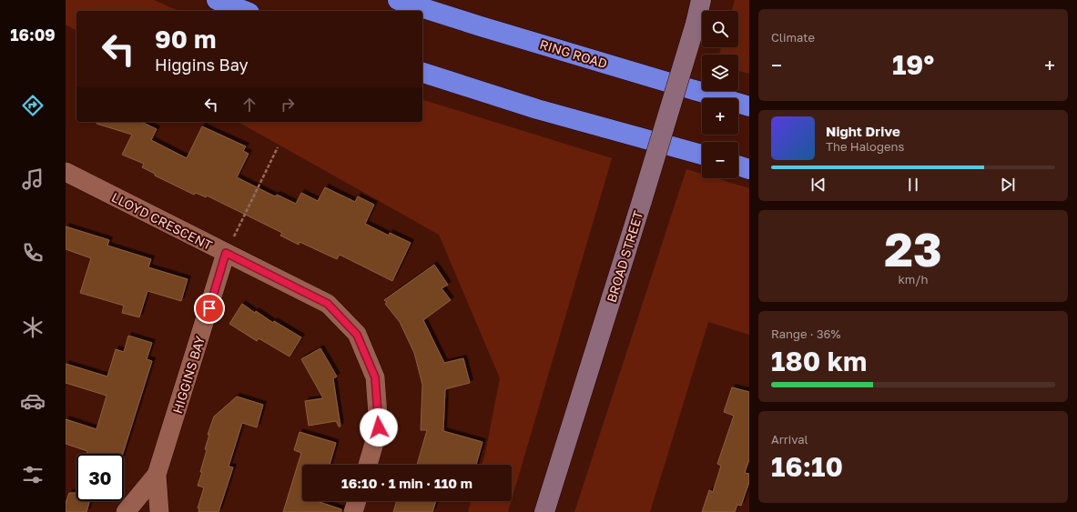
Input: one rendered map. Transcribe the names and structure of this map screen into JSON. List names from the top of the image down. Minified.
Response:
{"streets":{"highway":["RING ROAD"],"street":["LLOYD CRESCENT","BROAD STREET","HIGGINS BAY"]},"crossings":[["LLOYD CRESCENT","HIGGINS BAY"]],"page":{"tabs":"16:09","tile":["Climate",["23","km/h"],["Range · 36%","180 km"],["Arrival","16:10"]],"map_buttons":["+","−"],"turn":["90 m","Higgins Bay"],"heat":["−","19°","+"],"song":["Night Drive","The Halogens"],"limit":"30","trip":"16:10 · 1 min · 110 m"}}
